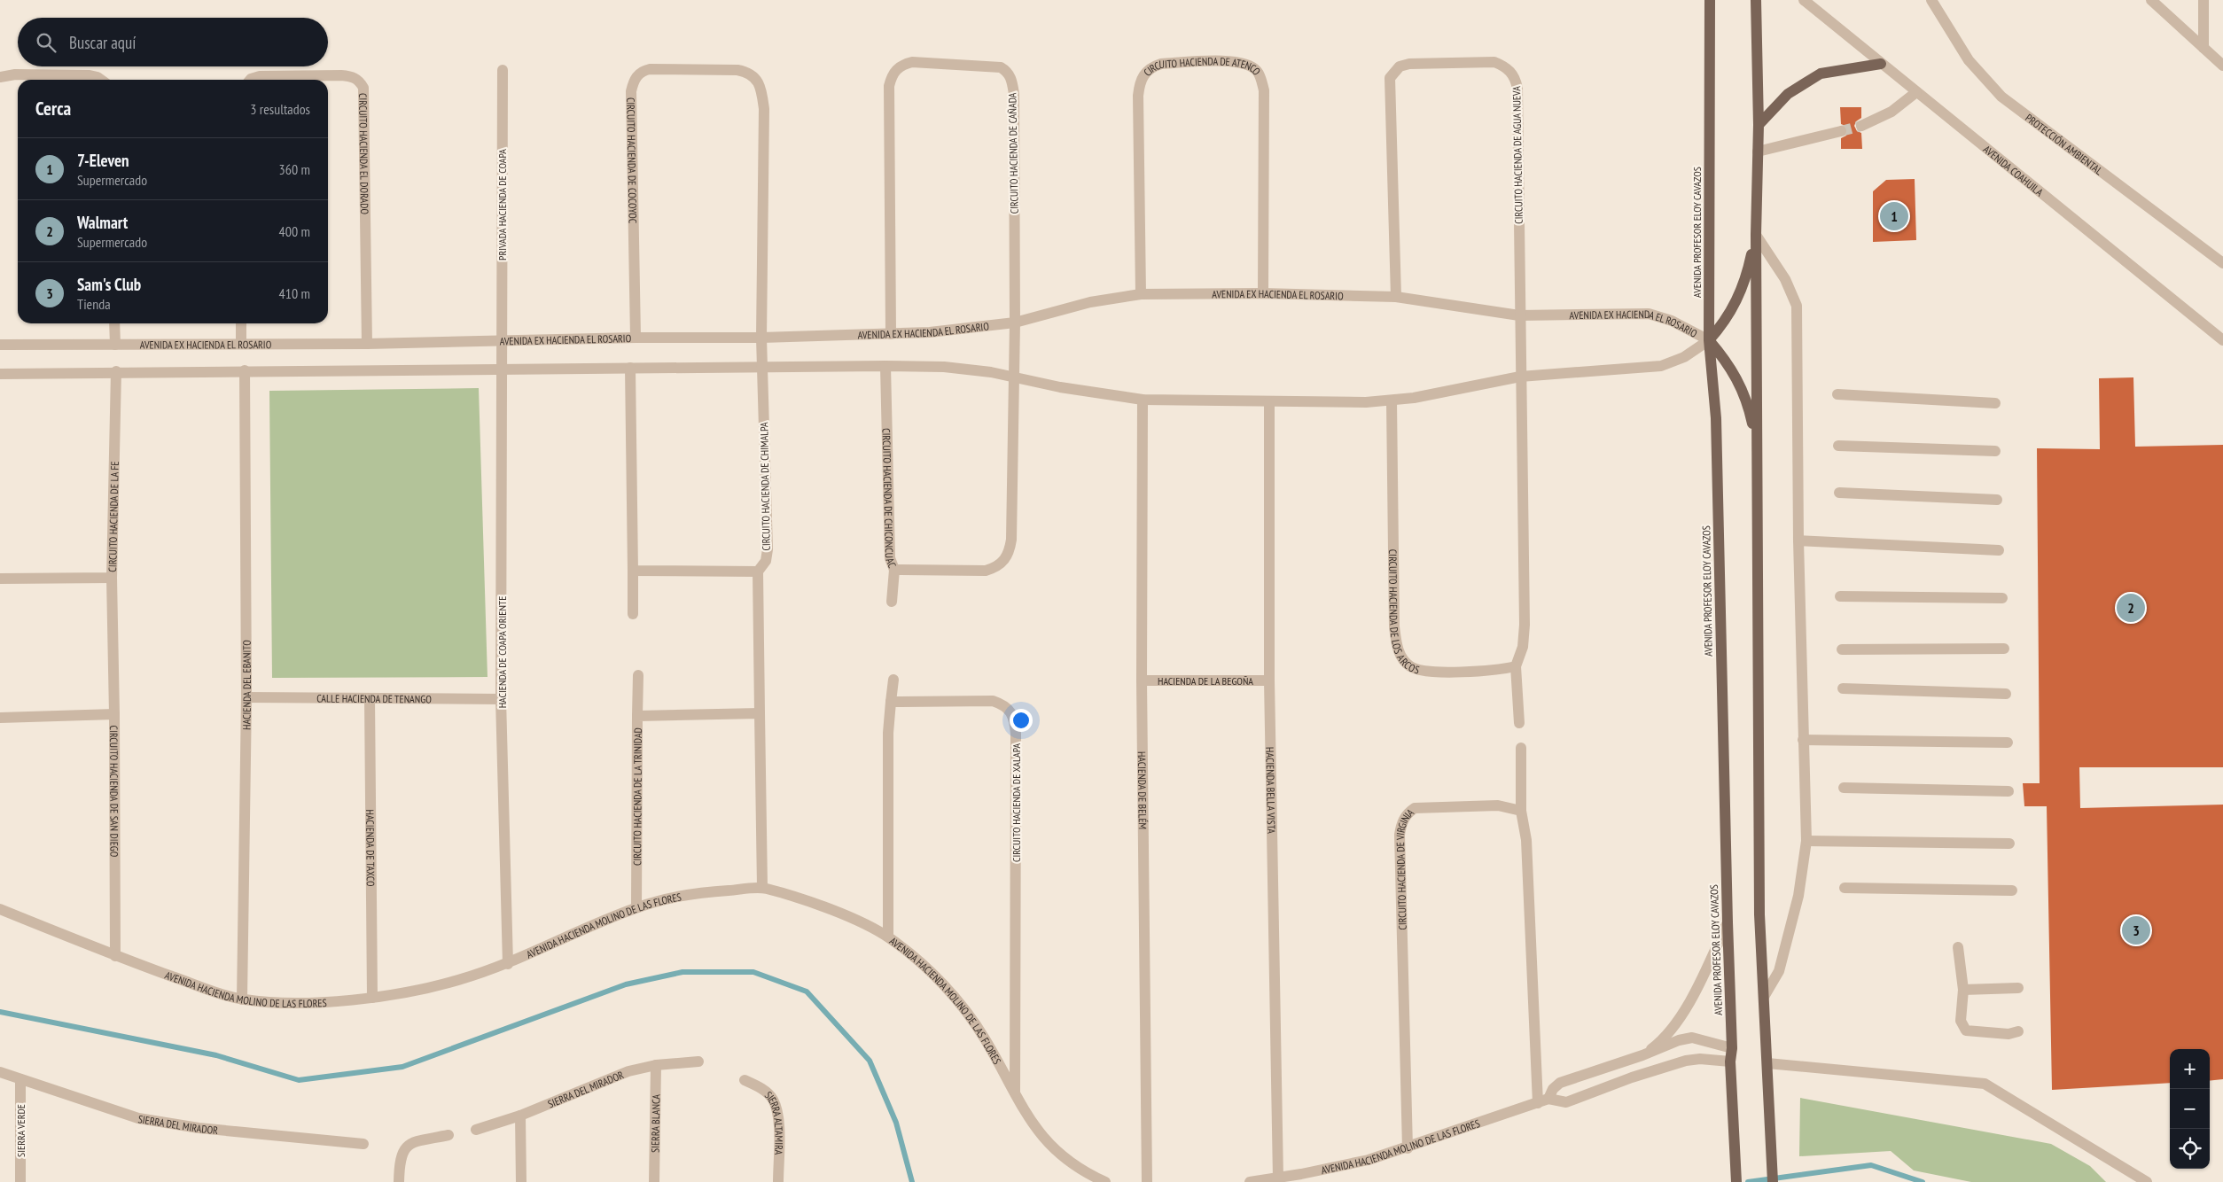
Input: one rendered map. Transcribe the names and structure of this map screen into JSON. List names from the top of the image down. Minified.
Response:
{"streets":{"main road":["AVENIDA PROFESOR ELOY CAVAZOS"],"street":["CIRCUITO HACIENDA DE ATENCO","PROTECCIÓN AMBIENTAL","CIRCUITO HACIENDA EL DORADO","CIRCUITO HACIENDA DE CAÑADA","CIRCUITO HACIENDA DE AGUA NUEVA","CIRCUITO HACIENDA DE COCOYOC","AVENIDA COAHUILA","PRIVADA HACIENDA DE COAPA","AVENIDA EX HACIENDA EL ROSARIO","CIRCUITO HACIENDA DE CHIMALPA","CIRCUITO HACIENDA DE CHICONCUAC","CIRCUITO HACIENDA DE LA FE","CIRCUITO HACIENDA DE LOS ARCOS","HACIENDA DE COAPA ORIENTE","HACIENDA DE LA BEGOÑA","HACIENDA DEL EBANITO","CALLE HACIENDA DE TENANGO","HACIENDA DE BELÉM","HACIENDA BELLA VISTA","CIRCUITO HACIENDA DE SAN DIEGO","CIRCUITO HACIENDA DE LA TRINIDAD","CIRCUITO HACIENDA DE XALAPA","HACIENDA DE TAXCO","CIRCUITO HACIENDA DE VIRGINIA","AVENIDA HACIENDA MOLINO DE LAS FLORES","SIERRA DEL MIRADOR","SIERRA BLANCA","SIERRA ALTAMIRA","SIERRA VERDE"]},"crossings":[["CIRCUITO HACIENDA DE ATENCO","AVENIDA EX HACIENDA EL ROSARIO"],["CIRCUITO HACIENDA EL DORADO","AVENIDA EX HACIENDA EL ROSARIO"],["CIRCUITO HACIENDA DE CAÑADA","AVENIDA EX HACIENDA EL ROSARIO"],["CIRCUITO HACIENDA DE CAÑADA","CIRCUITO HACIENDA DE CHICONCUAC"],["CIRCUITO HACIENDA DE AGUA NUEVA","AVENIDA EX HACIENDA EL ROSARIO"],["CIRCUITO HACIENDA DE COCOYOC","AVENIDA EX HACIENDA EL ROSARIO"],["CIRCUITO HACIENDA DE COCOYOC","CIRCUITO HACIENDA DE CHIMALPA"],["PRIVADA HACIENDA DE COAPA","AVENIDA EX HACIENDA EL ROSARIO"],["PRIVADA HACIENDA DE COAPA","HACIENDA DE COAPA ORIENTE"],["AVENIDA PROFESOR ELOY CAVAZOS","AVENIDA EX HACIENDA EL ROSARIO"],["AVENIDA PROFESOR ELOY CAVAZOS","AVENIDA HACIENDA MOLINO DE LAS FLORES"],["AVENIDA EX HACIENDA EL ROSARIO","CIRCUITO HACIENDA DE CHIMALPA"],["AVENIDA EX HACIENDA EL ROSARIO","CIRCUITO HACIENDA DE CHICONCUAC"],["AVENIDA EX HACIENDA EL ROSARIO","CIRCUITO HACIENDA DE LA FE"],["AVENIDA EX HACIENDA EL ROSARIO","CIRCUITO HACIENDA DE LOS ARCOS"],["AVENIDA EX HACIENDA EL ROSARIO","HACIENDA DE COAPA ORIENTE"],["AVENIDA EX HACIENDA EL ROSARIO","HACIENDA DEL EBANITO"],["AVENIDA EX HACIENDA EL ROSARIO","HACIENDA DE BELÉM"],["AVENIDA EX HACIENDA EL ROSARIO","HACIENDA BELLA VISTA"],["HACIENDA DE COAPA ORIENTE","CALLE HACIENDA DE TENANGO"],["HACIENDA DE COAPA ORIENTE","AVENIDA HACIENDA MOLINO DE LAS FLORES"],["HACIENDA DE LA BEGOÑA","HACIENDA DE BELÉM"],["HACIENDA DE LA BEGOÑA","HACIENDA BELLA VISTA"],["HACIENDA DEL EBANITO","CALLE HACIENDA DE TENANGO"],["HACIENDA DEL EBANITO","AVENIDA HACIENDA MOLINO DE LAS FLORES"],["CALLE HACIENDA DE TENANGO","HACIENDA DE TAXCO"],["HACIENDA BELLA VISTA","AVENIDA HACIENDA MOLINO DE LAS FLORES"],["CIRCUITO HACIENDA DE SAN DIEGO","AVENIDA HACIENDA MOLINO DE LAS FLORES"],["CIRCUITO HACIENDA DE LA TRINIDAD","AVENIDA HACIENDA MOLINO DE LAS FLORES"],["CIRCUITO HACIENDA DE XALAPA","AVENIDA HACIENDA MOLINO DE LAS FLORES"],["HACIENDA DE TAXCO","AVENIDA HACIENDA MOLINO DE LAS FLORES"],["CIRCUITO HACIENDA DE VIRGINIA","AVENIDA HACIENDA MOLINO DE LAS FLORES"],["SIERRA DEL MIRADOR","SIERRA BLANCA"],["SIERRA DEL MIRADOR","SIERRA VERDE"]],"page":{"search":"Buscar aquí","heading":["Cerca","3 resultados"],"list":[{"mark":"1","name":"7-Eleven","note":"Supermercado","value":"360 m"},{"mark":"2","name":"Walmart","note":"Supermercado","value":"400 m"},{"mark":"3","name":"Sam's Club","note":"Tienda","value":"410 m"}],"pins":["1","2","3"],"map_buttons":["+","−"]}}
